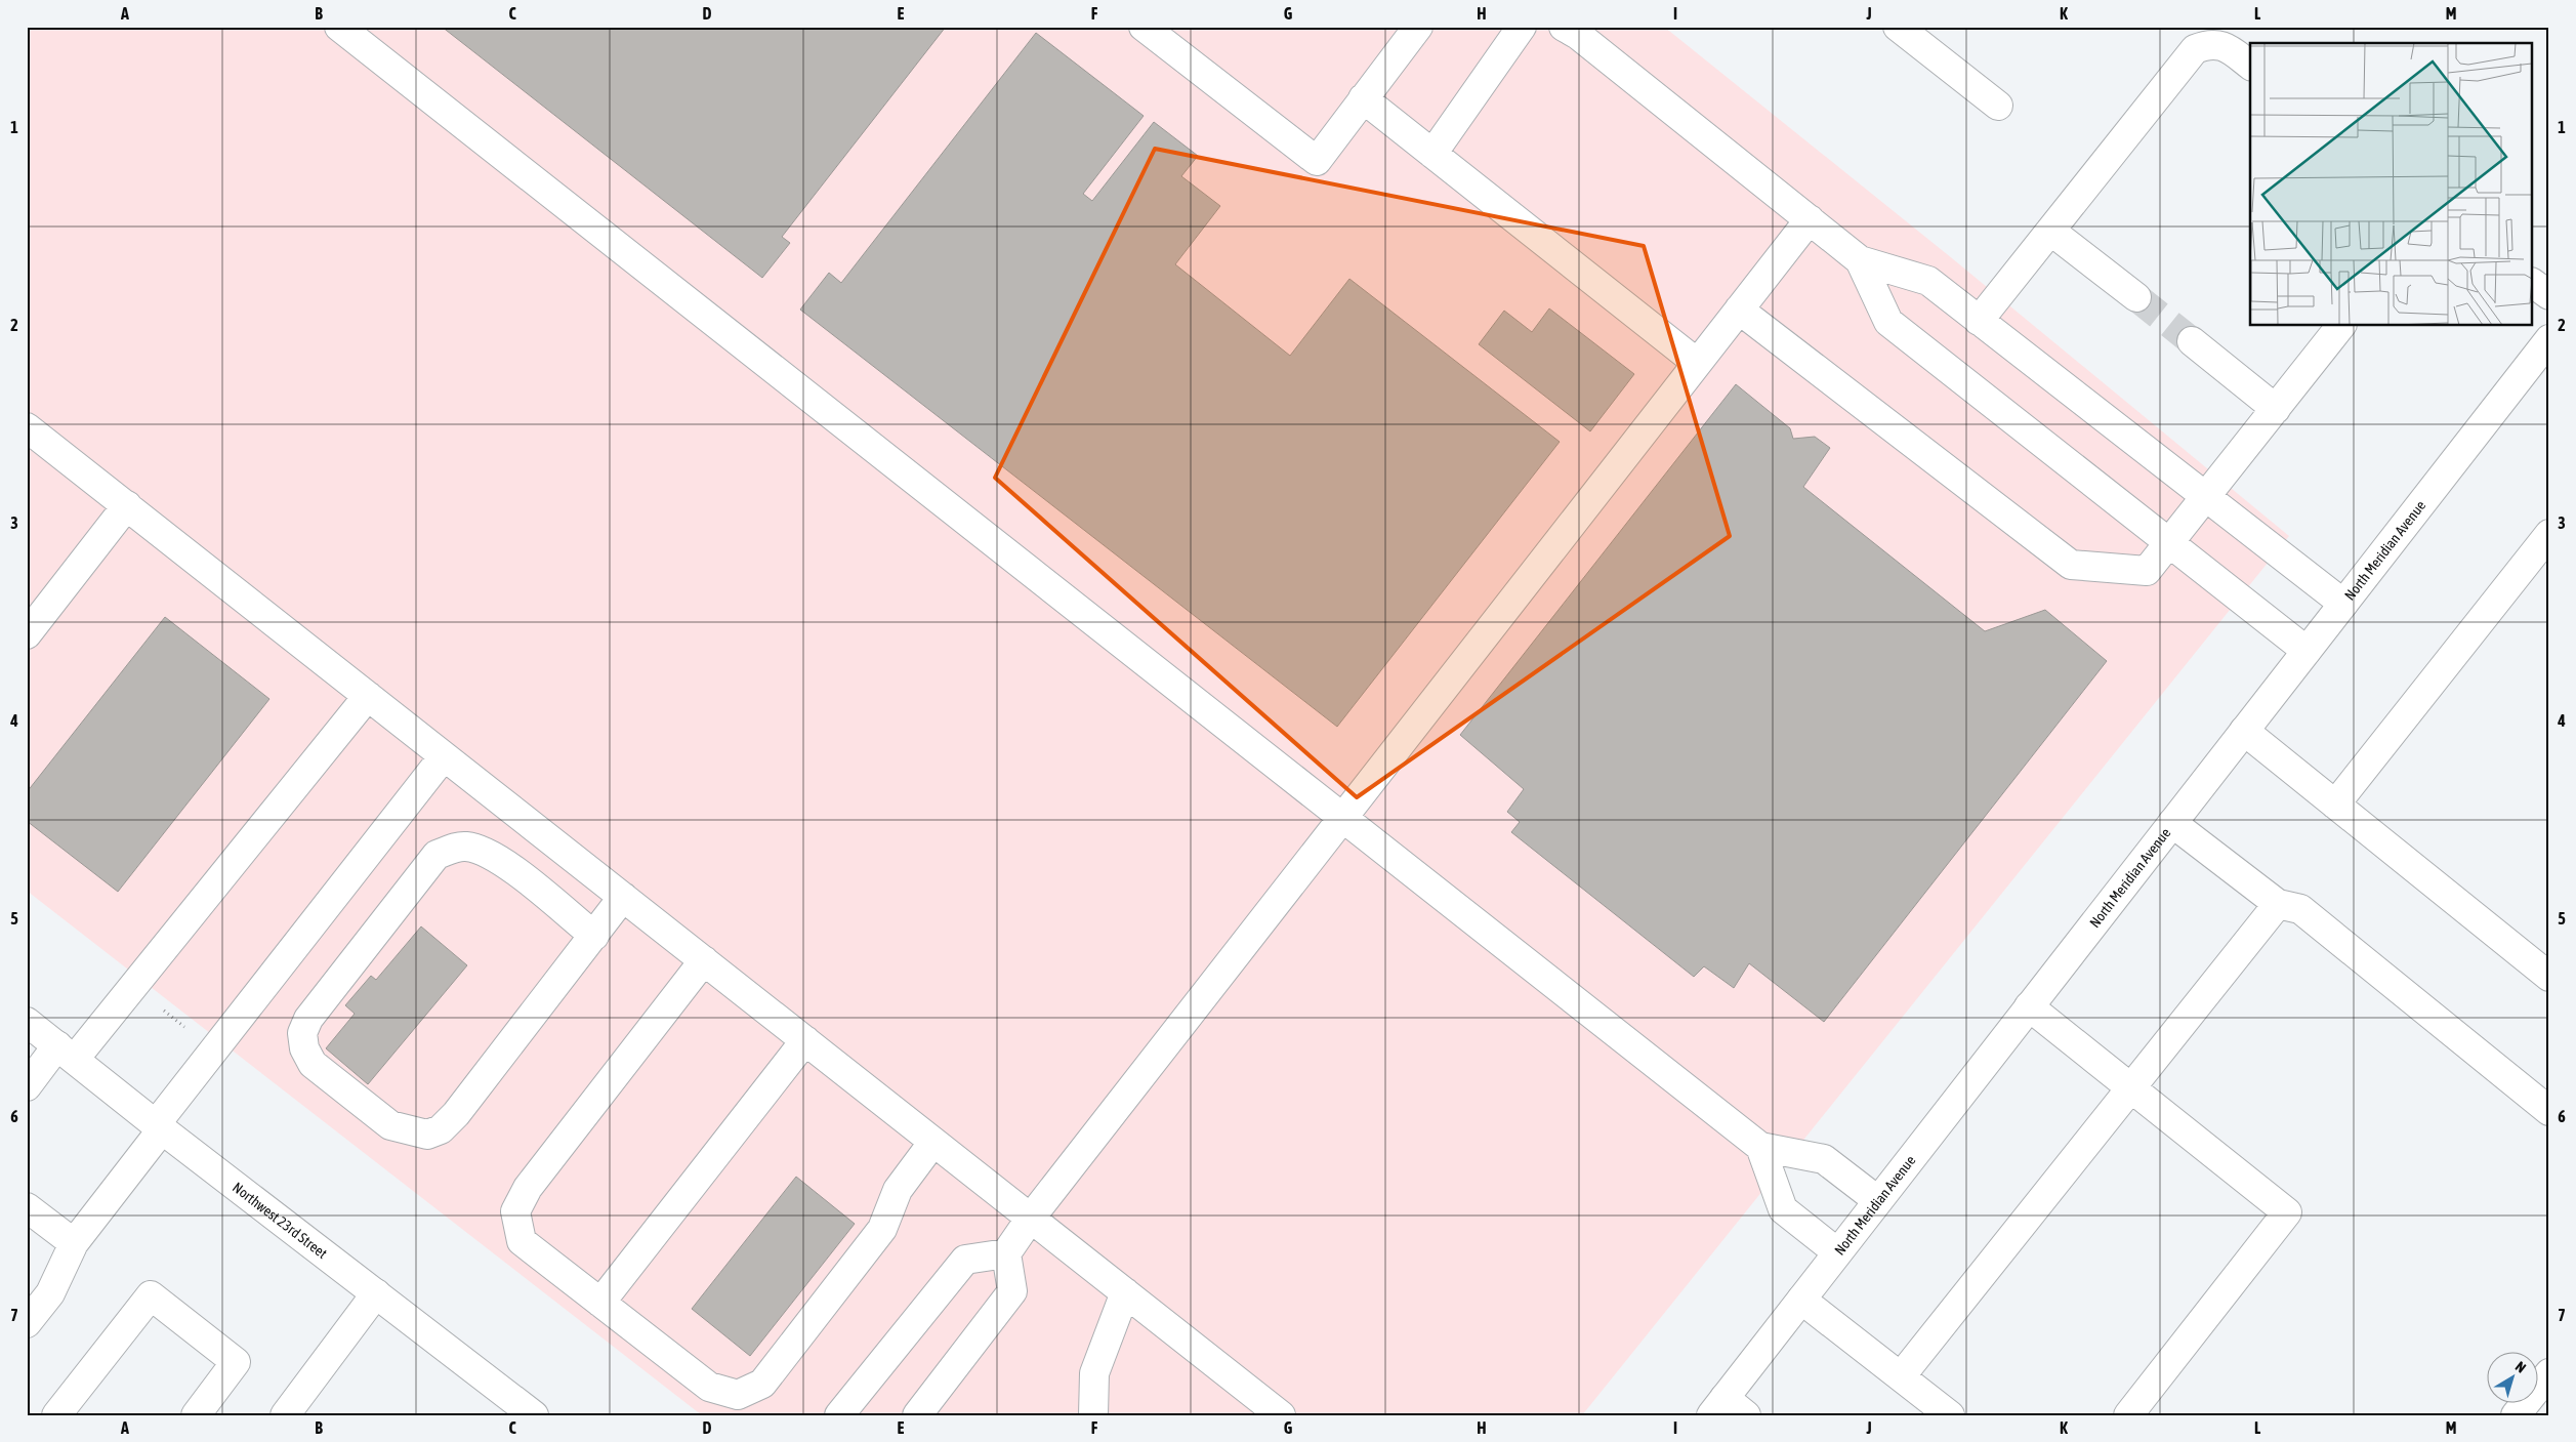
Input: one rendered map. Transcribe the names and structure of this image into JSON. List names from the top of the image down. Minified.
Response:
{"streets":{"main road":["North Meridian Avenue","Northwest 23rd Street"]},"north":"top right","grid":{"columns":["A","B","C","D","E","F","G","H","I","J","K","L","M"],"rows":["1","2","3","4","5","6","7"]}}
